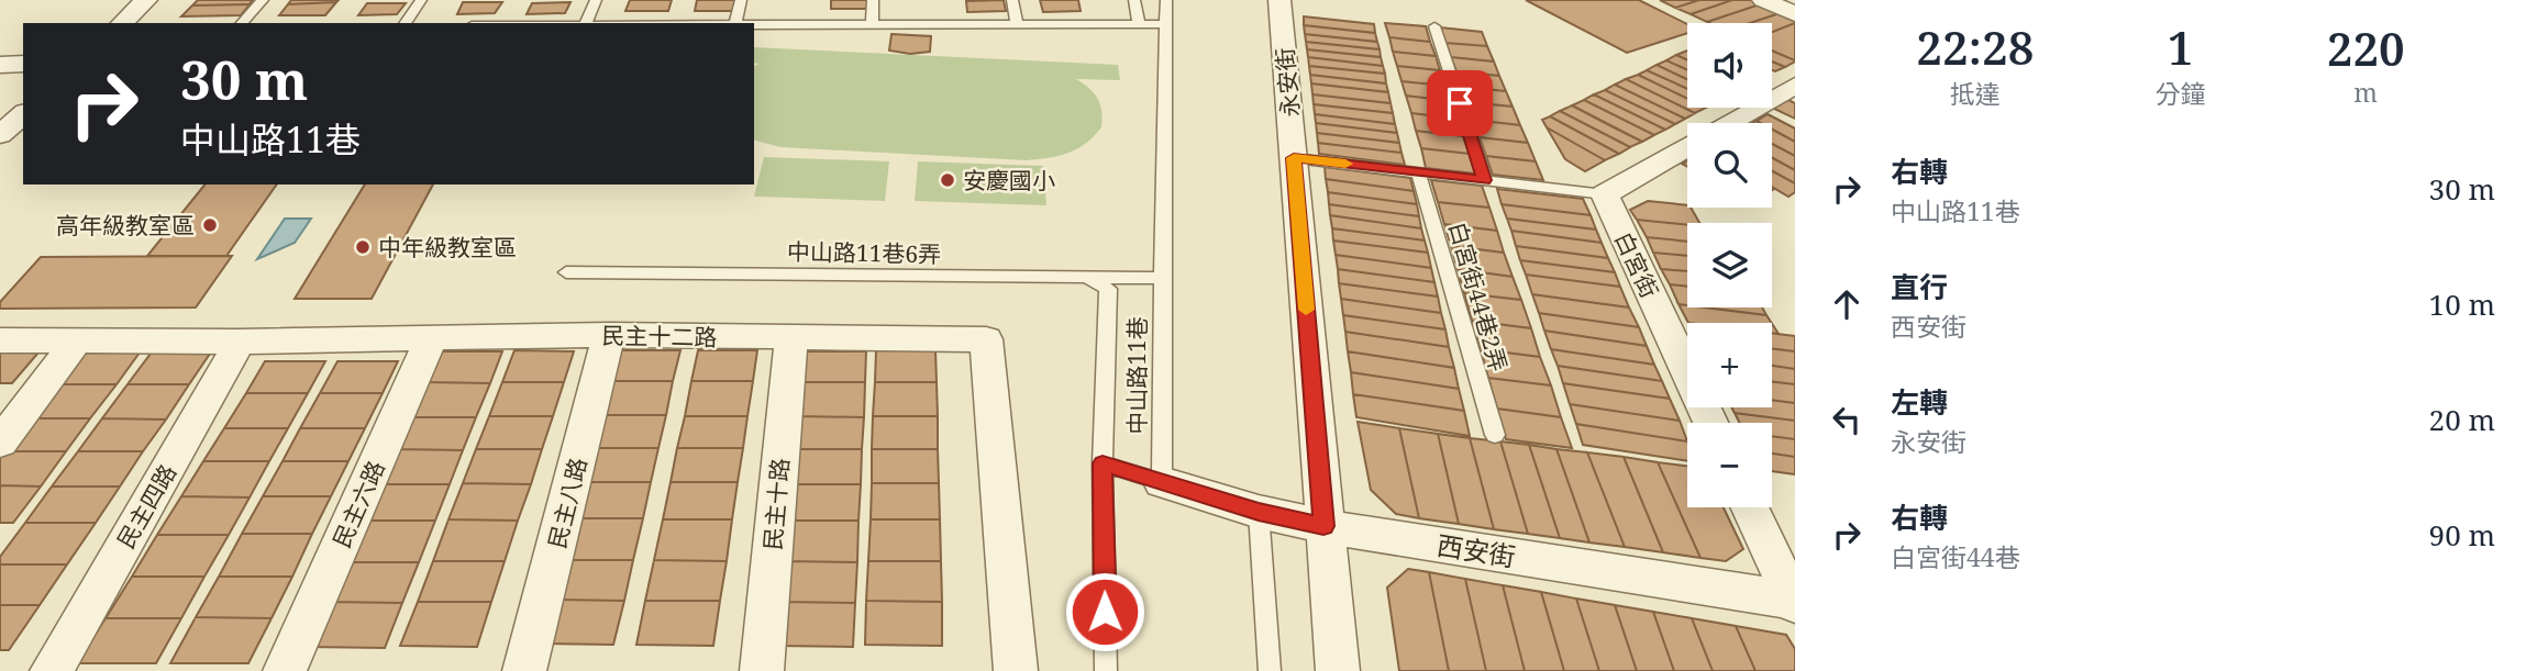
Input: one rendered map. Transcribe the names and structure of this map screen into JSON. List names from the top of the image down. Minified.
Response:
{"streets":{"street":["永安街","白宮街","民主十二路","民主八路","民主六路","民主十路","民主四路","西安街"],"lane":["中山路11巷6弄","白宮街44巷2弄","中山路11巷"]},"crossings":[["永安街","西安街"],["中山路11巷6弄","中山路11巷"],["民主十二路","民主八路"],["民主十二路","民主六路"],["民主十二路","民主十路"],["民主十二路","民主四路"],["中山路11巷","西安街"]],"places":["安慶國小","高年級教室區","中年級教室區"],"page":{"eta":["22:28","抵達","1","分鐘","220","m"],"map_buttons":["+","−"],"turn":["30 m","中山路11巷"],"list":[{"name":"右轉","note":"中山路11巷","value":"30 m"},{"name":"直行","note":"西安街","value":"10 m"},{"name":"左轉","note":"永安街","value":"20 m"},{"name":"右轉","note":"白宮街44巷","value":"90 m"}]}}
